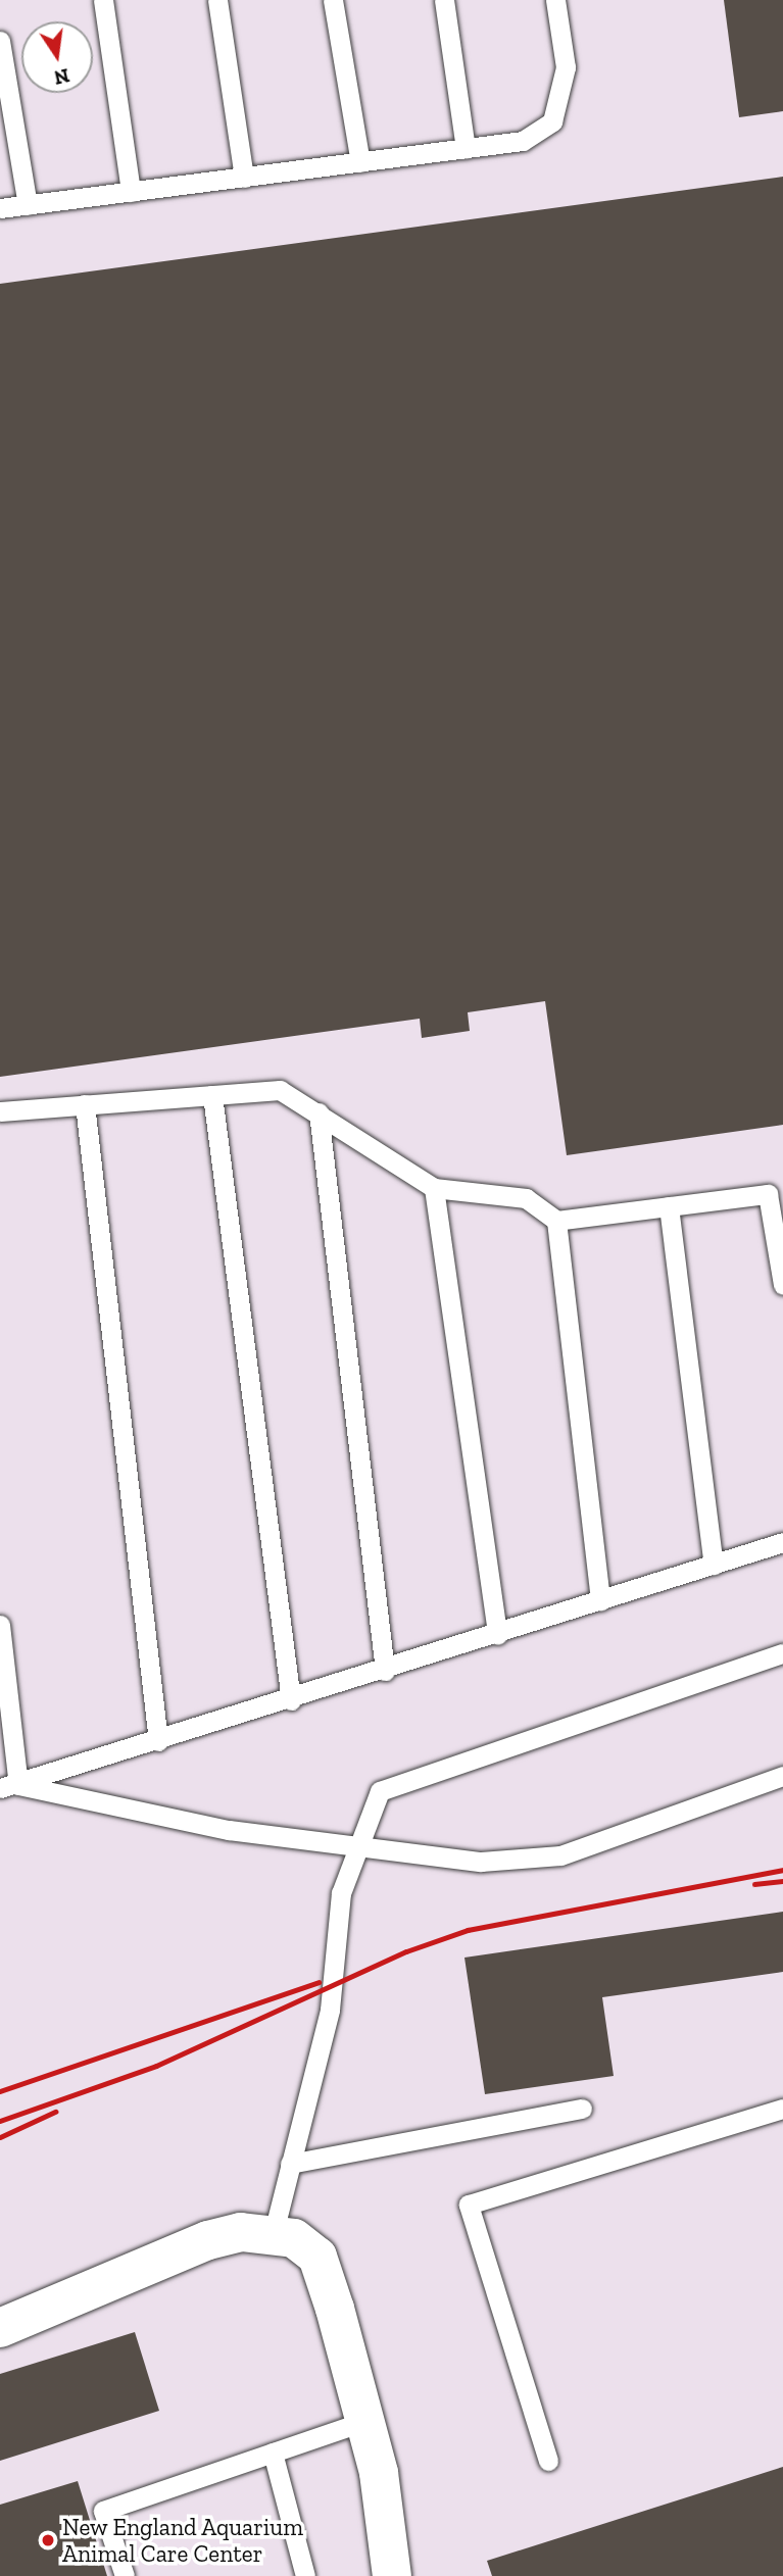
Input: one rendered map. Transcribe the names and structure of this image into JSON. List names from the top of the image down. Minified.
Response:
{"places":["New England Aquarium Animal Care Center"],"north":"bottom"}
